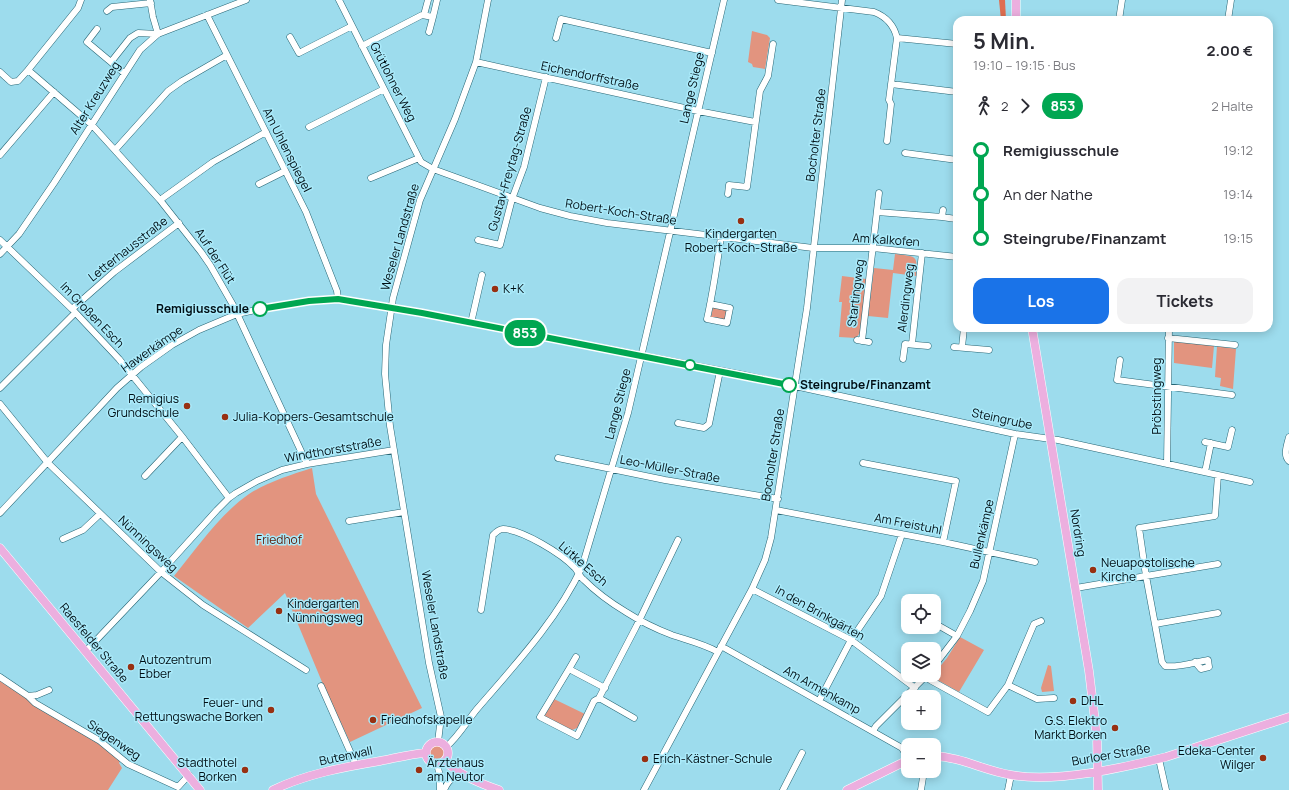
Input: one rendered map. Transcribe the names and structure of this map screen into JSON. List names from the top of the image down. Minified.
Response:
{"streets":{"main road":["Nordring","Raesfelder Straße","Burloer Straße","Butenwall"],"street":["Eichendorffstraße","Grütlohner Weg","Lange Stiege","Alter Kreuzweg","Bocholter Straße","Am Uhlenspiegel","Gustav-Freytag-Straße","Robert-Koch-Straße","Weseler Landstraße","Am Kalkofen","Letterhausstraße","Auf der Flüt","Startingweg","Alerdingweg","Im Großen Esch","Hawerkämpe","Pröbstingweg","Steingrube","Windthorststraße","Leo-Müller-Straße","Am Freistuhl","Bullenkämpe","Nünningsweg","Lütke Esch","In den Brinkgärten","Am Armenkamp","Siegenweg"]},"crossings":[["Eichendorffstraße","Lange Stiege"],["Eichendorffstraße","Gustav-Freytag-Straße"],["Eichendorffstraße","Weseler Landstraße"],["Grütlohner Weg","Robert-Koch-Straße"],["Grütlohner Weg","Weseler Landstraße"],["Lange Stiege","Robert-Koch-Straße"],["Lange Stiege","Weseler Landstraße"],["Lange Stiege","Hawerkämpe"],["Lange Stiege","Steingrube"],["Lange Stiege","Leo-Müller-Straße"],["Lange Stiege","Lütke Esch"],["Lange Stiege","Butenwall"],["Alter Kreuzweg","Am Uhlenspiegel"],["Alter Kreuzweg","Auf der Flüt"],["Alter Kreuzweg","Im Großen Esch"],["Bocholter Straße","Robert-Koch-Straße"],["Bocholter Straße","Am Kalkofen"],["Bocholter Straße","Steingrube"],["Bocholter Straße","Leo-Müller-Straße"],["Bocholter Straße","Am Freistuhl"],["Bocholter Straße","Lütke Esch"],["Bocholter Straße","In den Brinkgärten"],["Bocholter Straße","Am Armenkamp"],["Am Uhlenspiegel","Hawerkämpe"],["Gustav-Freytag-Straße","Robert-Koch-Straße"],["Robert-Koch-Straße","Weseler Landstraße"],["Robert-Koch-Straße","Am Kalkofen"],["Weseler Landstraße","Hawerkämpe"],["Weseler Landstraße","Windthorststraße"],["Weseler Landstraße","Butenwall"],["Am Kalkofen","Startingweg"],["Am Kalkofen","Alerdingweg"],["Letterhausstraße","Auf der Flüt"],["Letterhausstraße","Im Großen Esch"],["Auf der Flüt","Hawerkämpe"],["Auf der Flüt","Windthorststraße"],["Im Großen Esch","Hawerkämpe"],["Im Großen Esch","Windthorststraße"],["Hawerkämpe","Steingrube"],["Hawerkämpe","Nünningsweg"],["Pröbstingweg","Steingrube"],["Steingrube","Nordring"],["Steingrube","Bullenkämpe"],["Windthorststraße","Nünningsweg"],["Windthorststraße","Raesfelder Straße"],["Am Freistuhl","Bullenkämpe"],["Nordring","Burloer Straße"],["Lütke Esch","Am Armenkamp"],["Raesfelder Straße","Siegenweg"]],"parks":["Friedhof"],"places":["Kindergarten Robert-Koch-Straße","K+K","Remigiusschule","Steingrube/Finanzamt","Remigius Grundschule","Julia-Koppers-Gesamtschule","Neuapostolische Kirche","Kindergarten Nünningsweg","Autozentrum Ebber","DHL","Feuer- und Rettungswache Borken","Friedhofskapelle","G.S. Elektro Markt Borken","Edeka-Center Wilger","Erich-Kästner-Schule","Stadthotel Borken","Ärztehaus am Neutor"],"lines":["bus line 853"],"page":{"on_map":"853","heading":["5 Min.","19:10 – 19:15 · Bus","2.00 €"],"legs":["2","853","2 Halte"],"list":[{"name":"Remigiusschule","value":"19:12"},{"name":"An der Nathe","value":"19:14"},{"name":"Steingrube/Finanzamt","value":"19:15"}],"buttons":["Los","Tickets"],"map_buttons":["+","−"]}}
